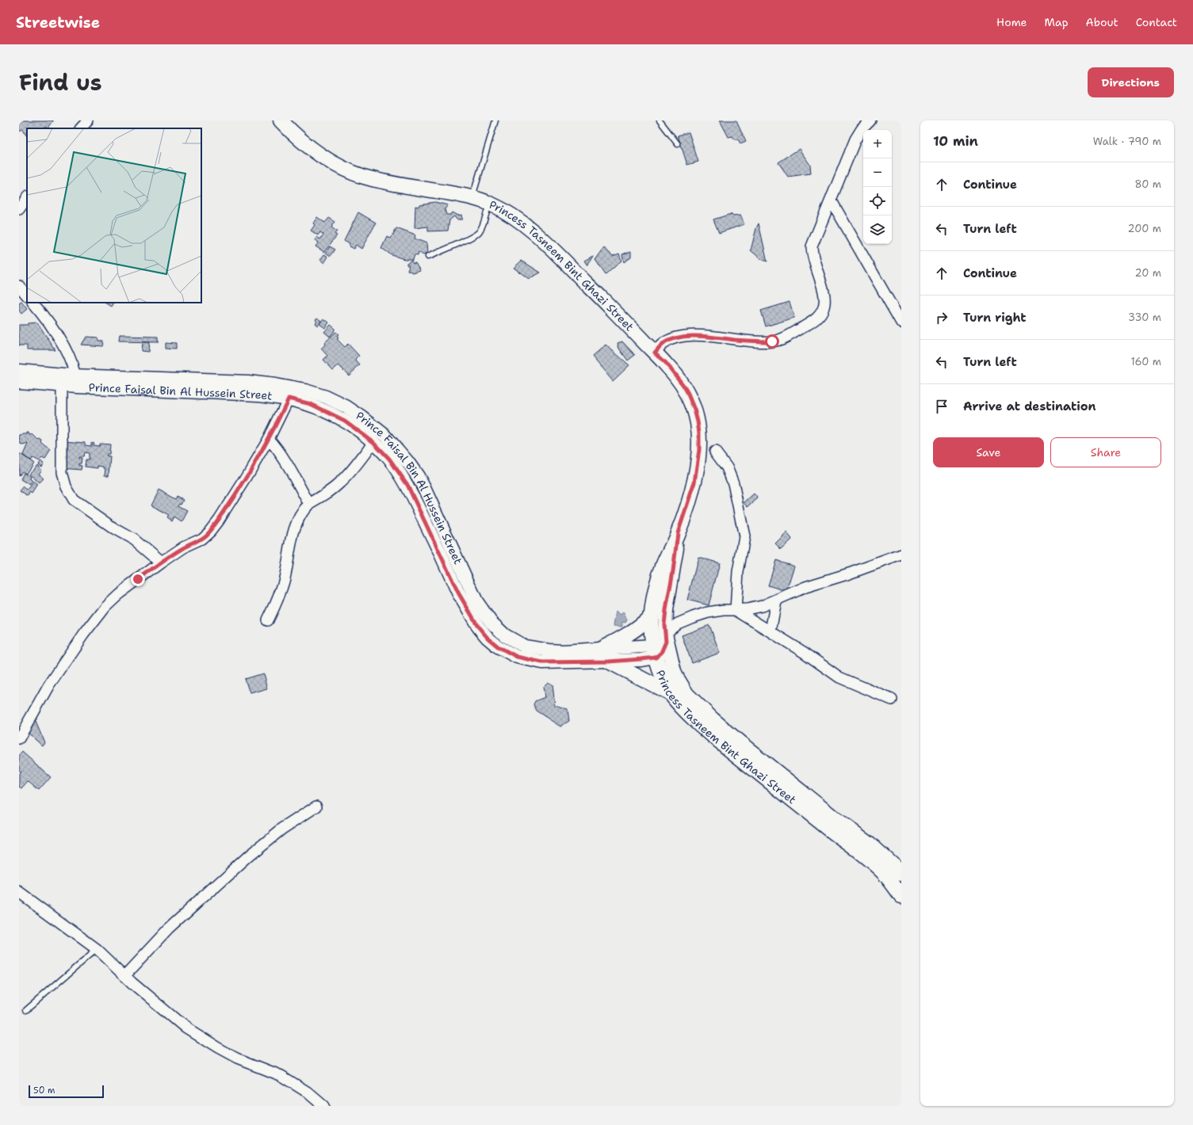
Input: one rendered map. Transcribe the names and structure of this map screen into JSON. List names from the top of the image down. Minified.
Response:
{"streets":{"main road":["Princess Tasneem Bint Ghazi Street"],"street":["Prince Faisal Bin Al Hussein Street"]},"crossings":[["Princess Tasneem Bint Ghazi Street","Prince Faisal Bin Al Hussein Street"]],"scale_bar":"50 m","page":{"header":"Streetwise","nav":["Home","Map","About","Contact"],"title":"Find us","buttons":["Directions",["Save","Share"]],"heading":["10 min","Walk · 790 m"],"map_buttons":["+","−"],"list":[["Continue","80 m"],["Turn left","200 m"],["Continue","20 m"],["Turn right","330 m"],["Turn left","160 m"],"Arrive at destination"],"scale":"50 m"}}
